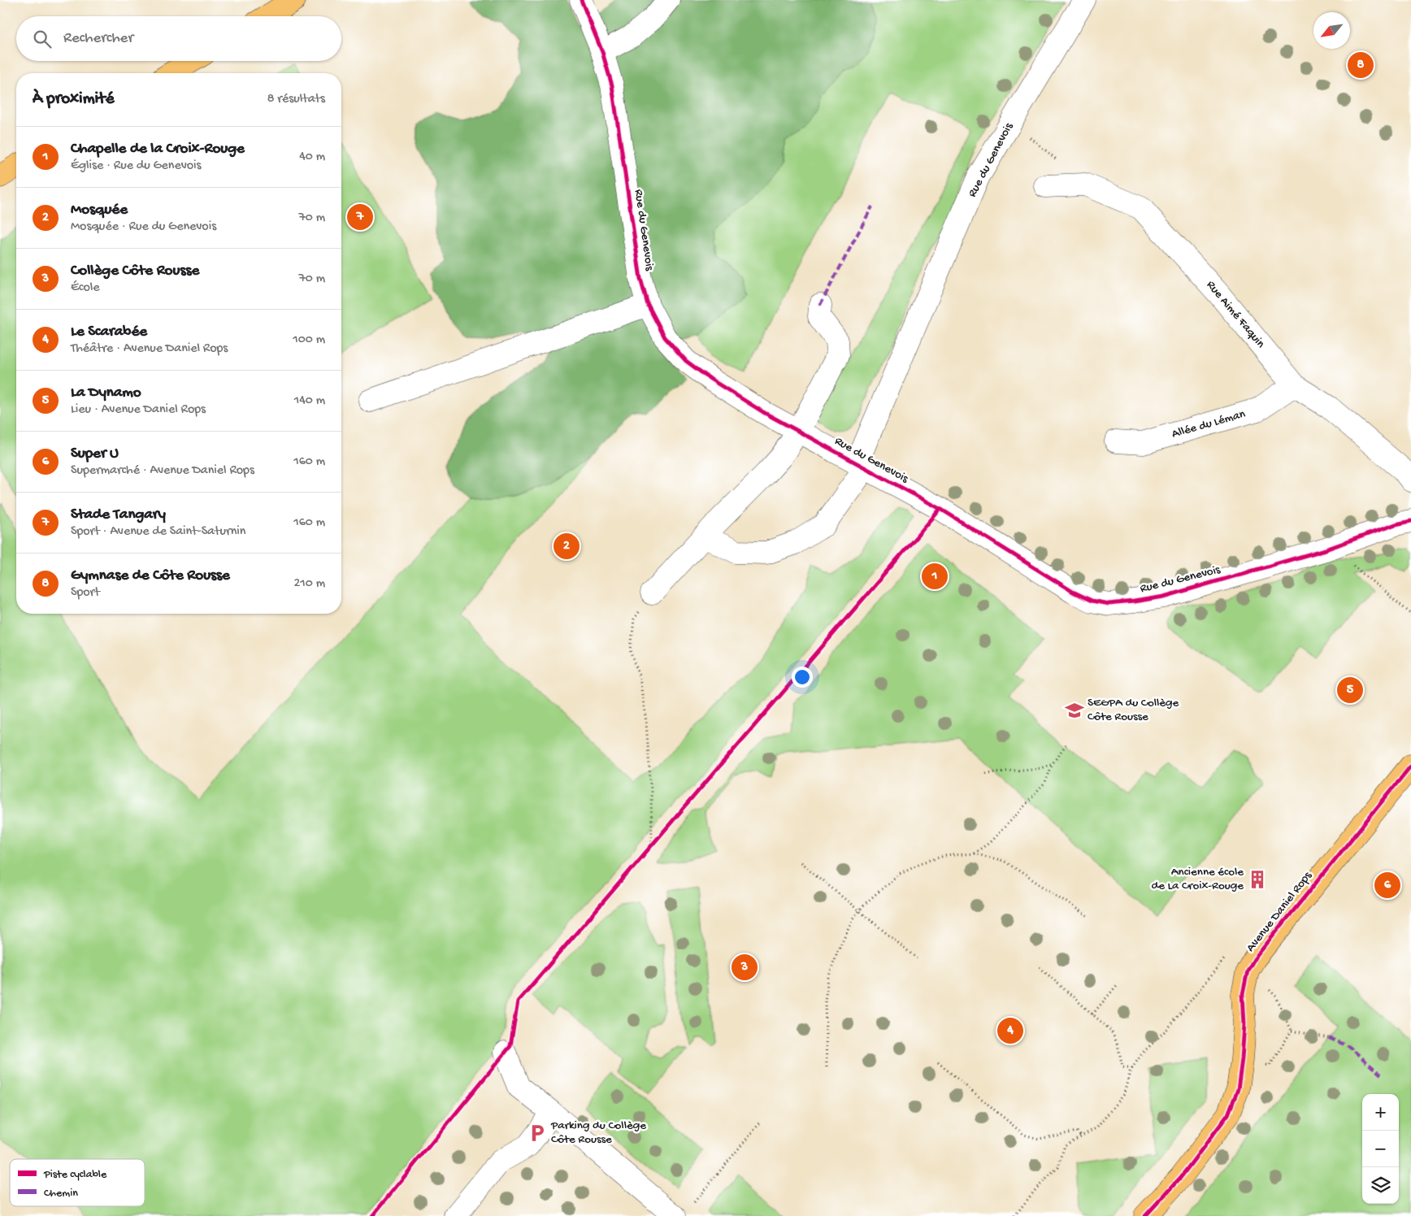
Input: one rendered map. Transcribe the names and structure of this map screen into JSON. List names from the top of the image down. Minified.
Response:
{"streets":{"main road":["Avenue Daniel Rops"],"street":["Rue du Genevois","Rue Aimé Faquin","Allée du Léman"]},"crossings":[["Rue Aimé Faquin","Allée du Léman"]],"places":{"school or university":["SEGPA du Collège Côte Rousse"],"building":["Ancienne école de La Croix-Rouge"],"parking":["Parking du Collège Côte Rousse"]},"legend":["Piste cyclable","Chemin"],"north":"bottom left","page":{"search":"Rechercher","pins":["8","7","2","1","5","6","3","4"],"heading":["À proximité","8 résultats"],"list":[{"mark":"1","name":"Chapelle de la Croix-Rouge","note":"Église · Rue du Genevois","value":"40 m"},{"mark":"2","name":"Mosquée","note":"Mosquée · Rue du Genevois","value":"70 m"},{"mark":"3","name":"Collège Côte Rousse","note":"École","value":"70 m"},{"mark":"4","name":"Le Scarabée","note":"Théâtre · Avenue Daniel Rops","value":"100 m"},{"mark":"5","name":"La Dynamo","note":"Lieu · Avenue Daniel Rops","value":"140 m"},{"mark":"6","name":"Super U","note":"Supermarché · Avenue Daniel Rops","value":"160 m"},{"mark":"7","name":"Stade Tangary","note":"Sport · Avenue de Saint-Saturnin","value":"160 m"},{"mark":"8","name":"Gymnase de Côte Rousse","note":"Sport","value":"210 m"}],"map_buttons":["+","−"]}}
